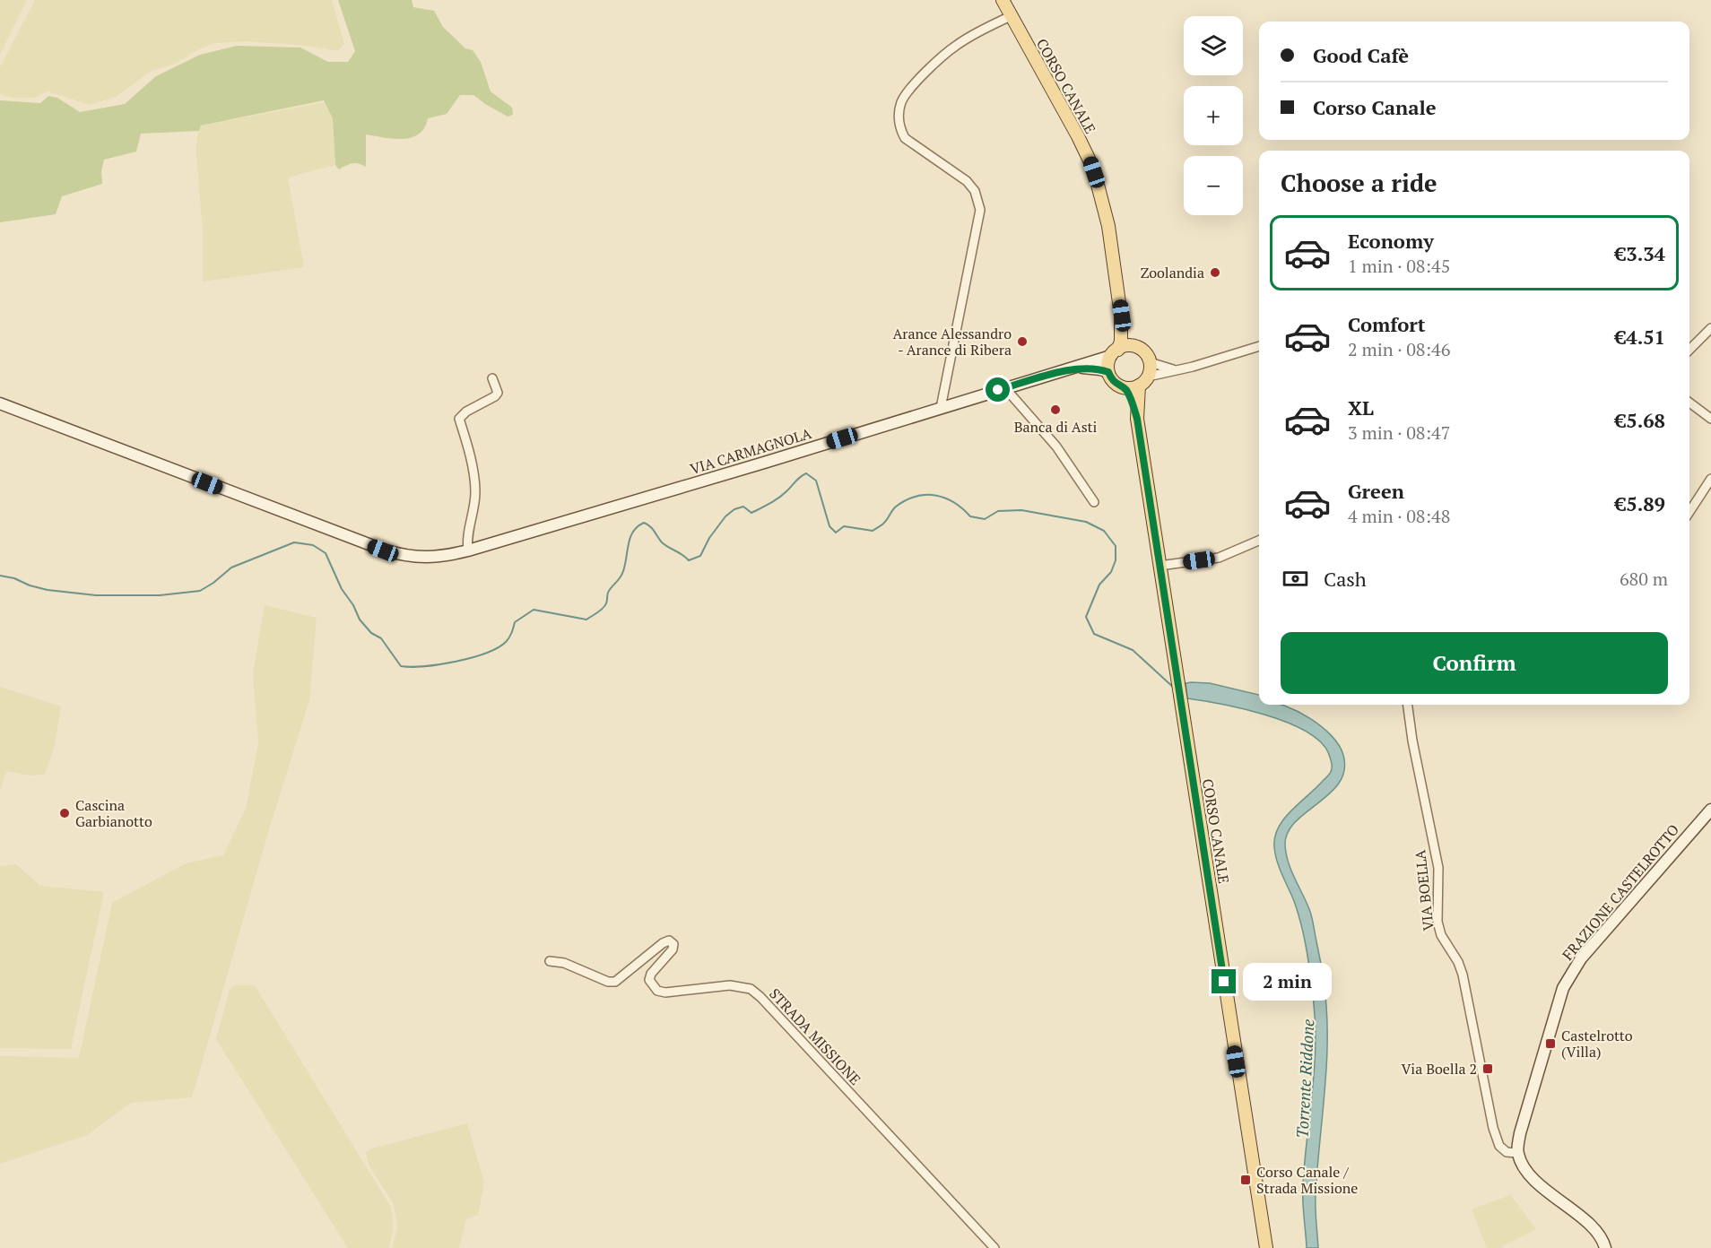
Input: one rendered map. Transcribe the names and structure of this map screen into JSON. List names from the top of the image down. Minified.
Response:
{"streets":{"main road":["CORSO CANALE","VIA CARMAGNOLA","FRAZIONE CASTELROTTO"],"street":["VIA BOELLA","STRADA MISSIONE"]},"crossings":[["CORSO CANALE","VIA CARMAGNOLA"],["VIA BOELLA","FRAZIONE CASTELROTTO"]],"water":["Torrente Riddone"],"places":{"other":["Zoolandia","Arance Alessandro - Arance di Ribera","Banca di Asti","Cascina Garbianotto"],"transit":["Castelrotto (Villa)","Via Boella 2","Corso Canale / Strada Missione"]},"page":{"map_buttons":["+","−"],"banner":["Good Cafè","Corso Canale"],"heading":"Choose a ride","list":[{"name":"Economy","note":"1 min · 08:45","value":"€3.34"},{"name":"Comfort","note":"2 min · 08:46","value":"€4.51"},{"name":"XL","note":"3 min · 08:47","value":"€5.68"},{"name":"Green","note":"4 min · 08:48","value":"€5.89"}],"pay":["Cash","680 m"],"buttons":"Confirm","bubble":"2 min"}}
